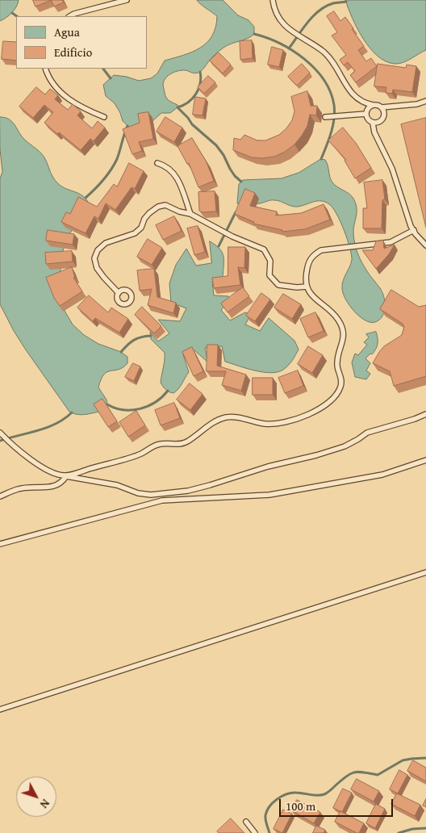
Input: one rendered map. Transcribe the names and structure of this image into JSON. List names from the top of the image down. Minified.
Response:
{"legend":["Agua","Edificio"],"scale_bar":"100 m","north":"bottom right"}
